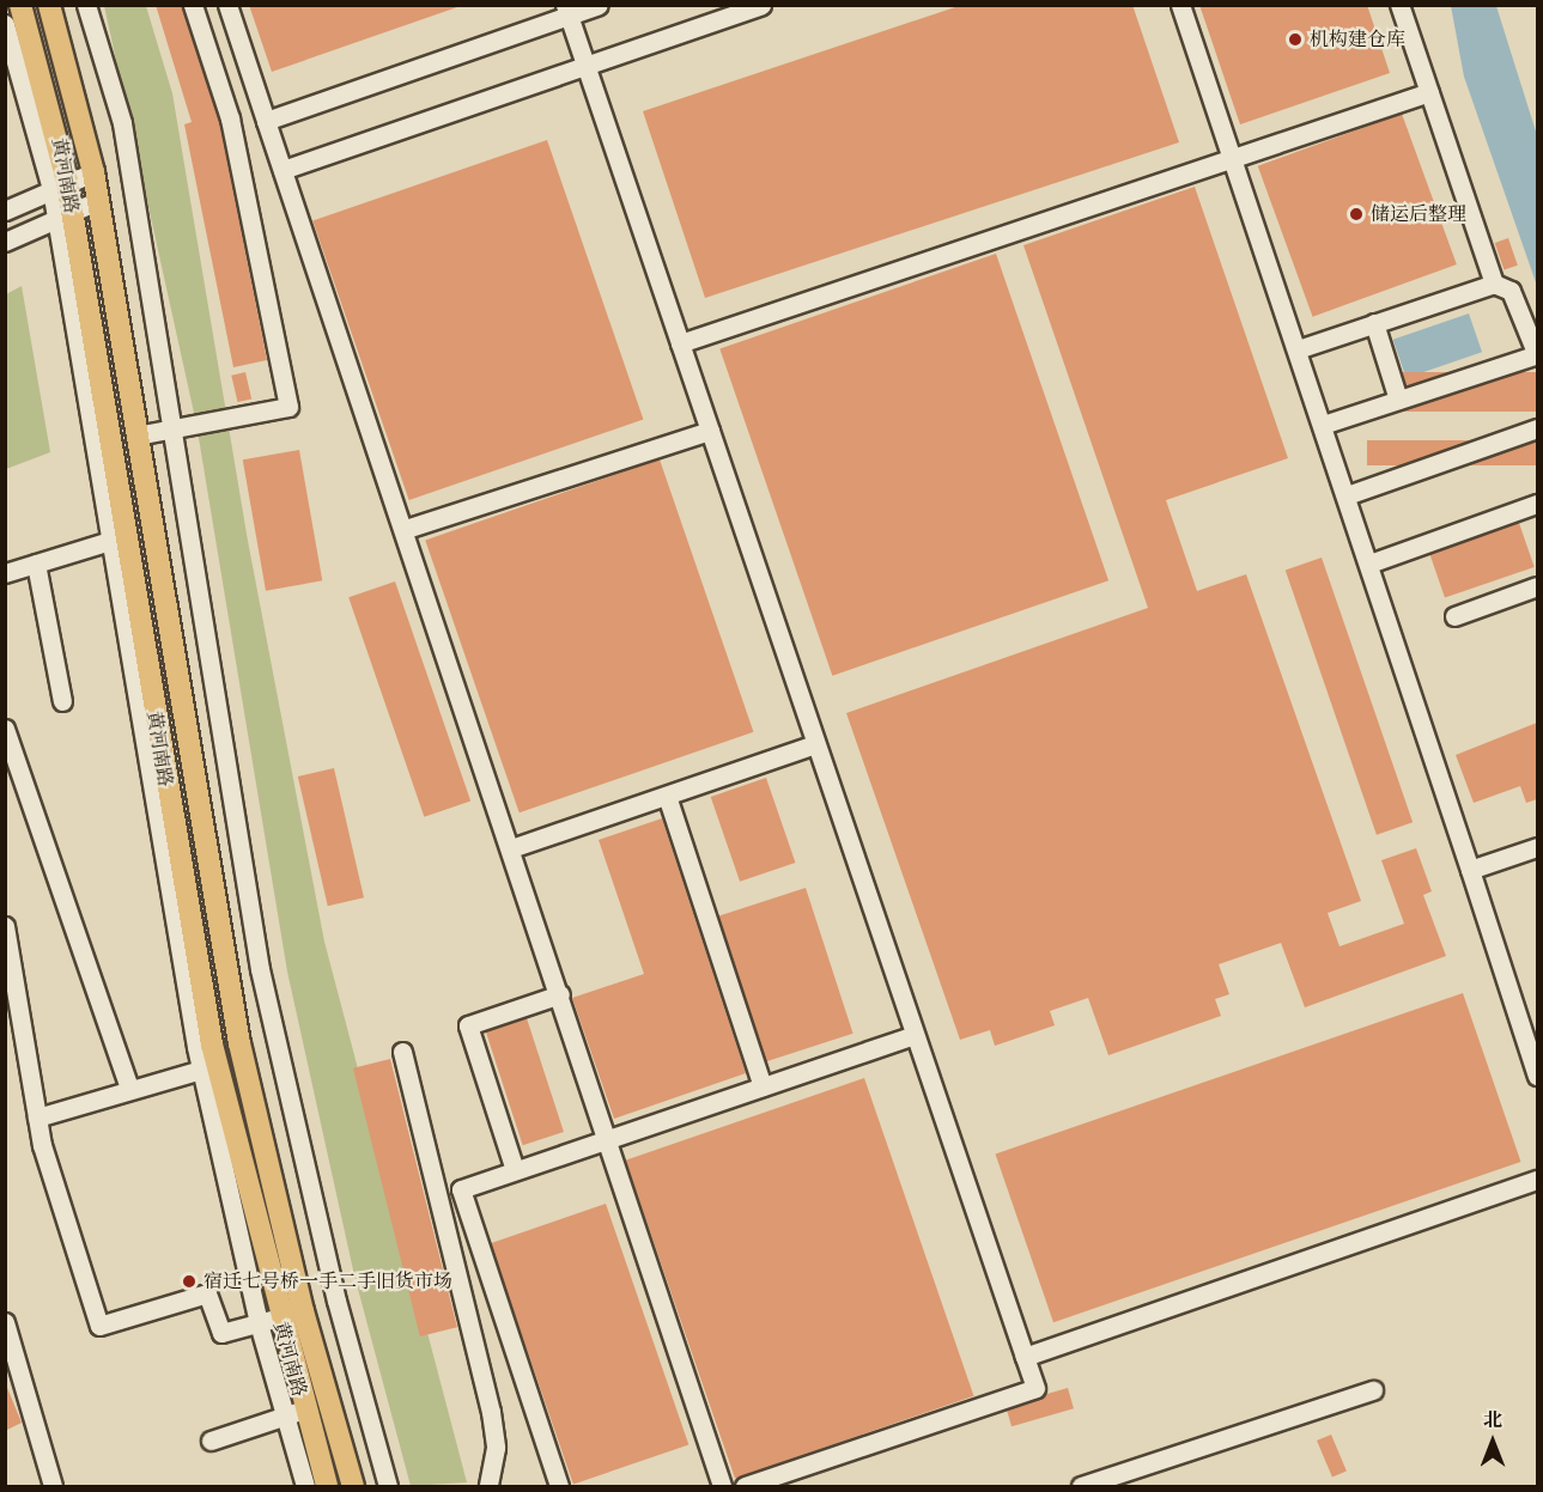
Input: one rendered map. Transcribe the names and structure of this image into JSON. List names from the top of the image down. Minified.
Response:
{"streets":{"main road":["黄河南路"]},"places":["机构建仓库","储运后整理","宿迁七号桥一手二手旧货市场"],"north":"top"}
